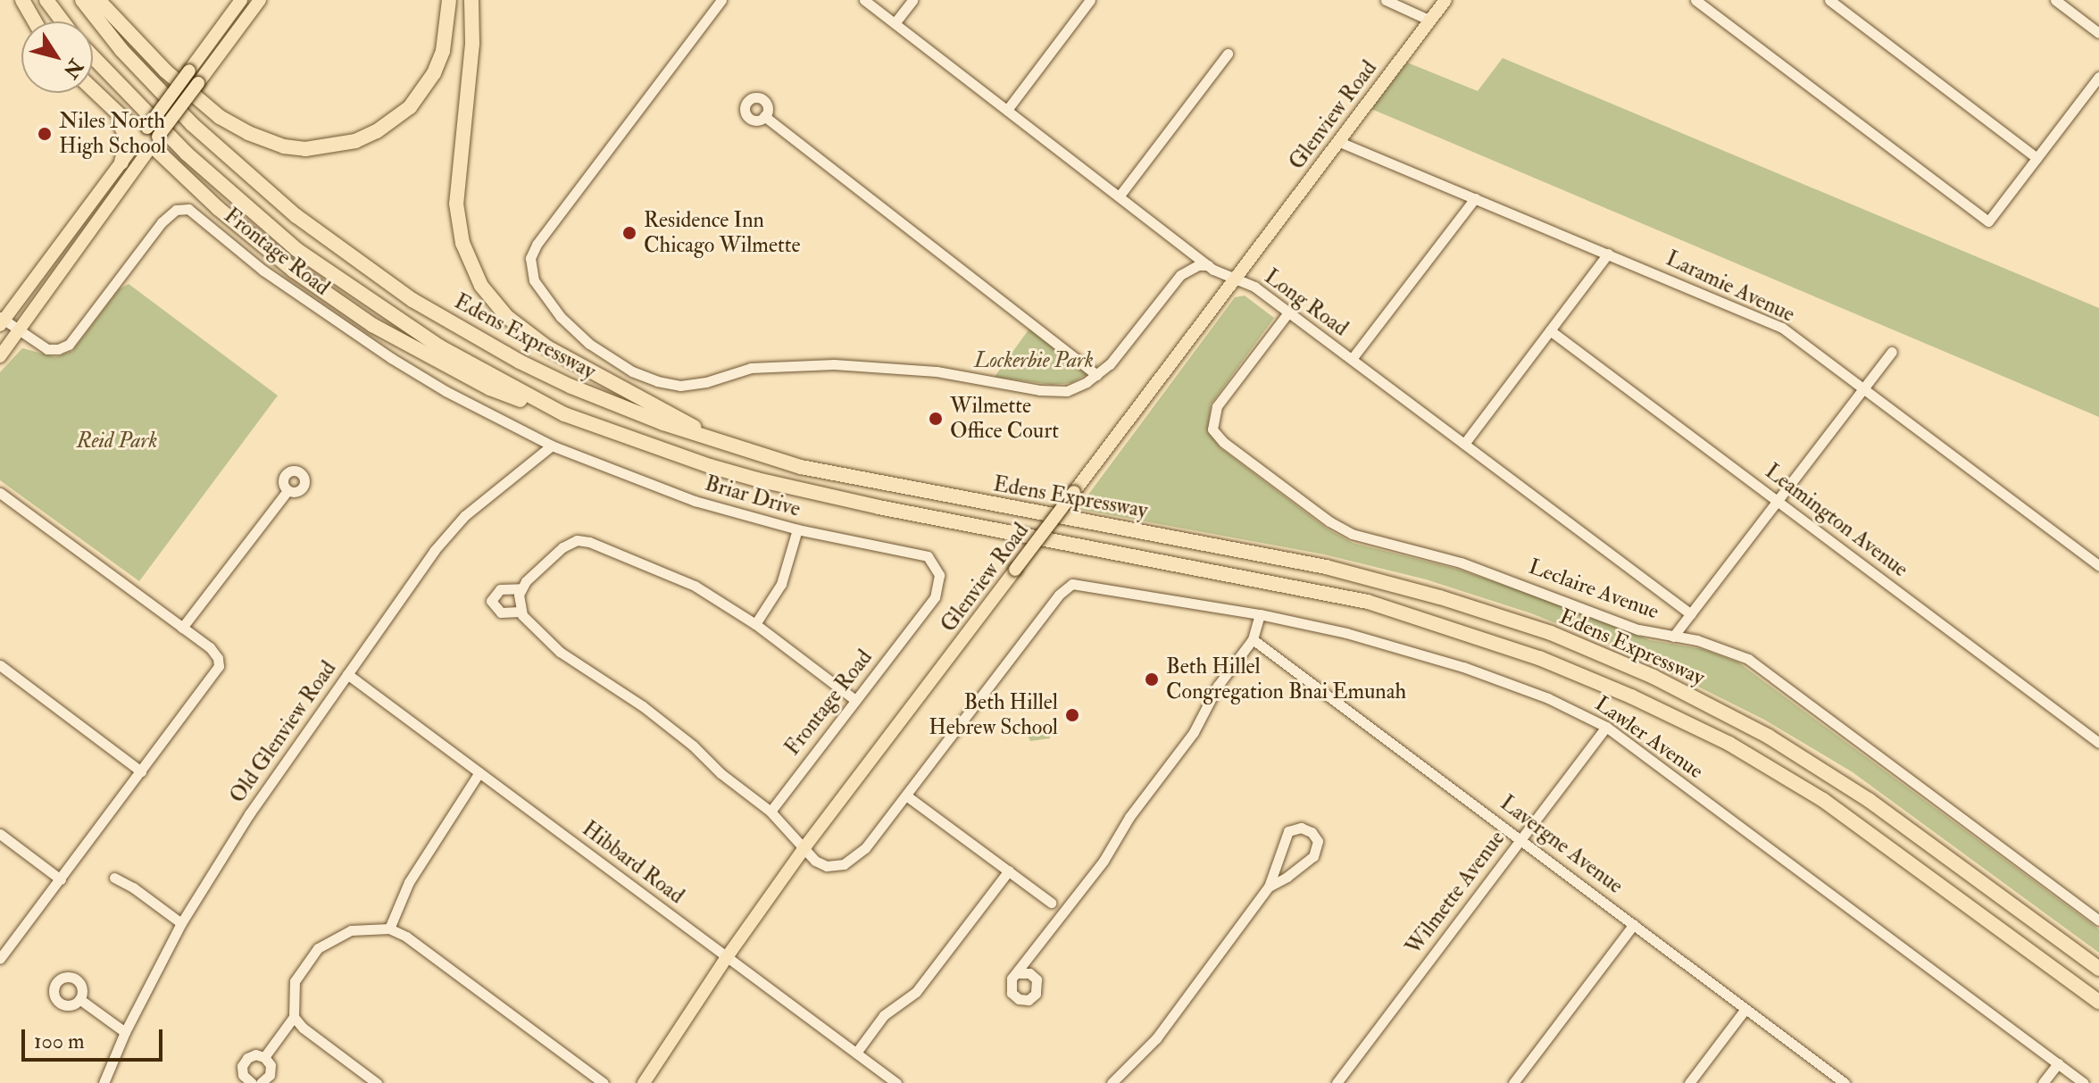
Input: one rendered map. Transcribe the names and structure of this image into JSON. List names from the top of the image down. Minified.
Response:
{"streets":{"highway":["Edens Expressway"],"main road":["Glenview Road"],"street":["Frontage Road","Laramie Avenue","Long Road","Briar Drive","Leamington Avenue","Leclaire Avenue","Old Glenview Road","Lawler Avenue","Lavergne Avenue","Hibbard Road","Wilmette Avenue"]},"crossings":[["Glenview Road","Laramie Avenue"],["Glenview Road","Long Road"],["Glenview Road","Hibbard Road"],["Frontage Road","Briar Drive"],["Frontage Road","Old Glenview Road"],["Long Road","Leclaire Avenue"],["Briar Drive","Old Glenview Road"],["Old Glenview Road","Hibbard Road"],["Lawler Avenue","Wilmette Avenue"],["Lavergne Avenue","Wilmette Avenue"]],"parks":["Lockerbie Park","Reid Park"],"places":["Niles North High School","Residence Inn Chicago Wilmette","Wilmette Office Court","Beth Hillel Congregation Bnai Emunah","Beth Hillel Hebrew School"],"scale_bar":"100 m","north":"bottom right"}
